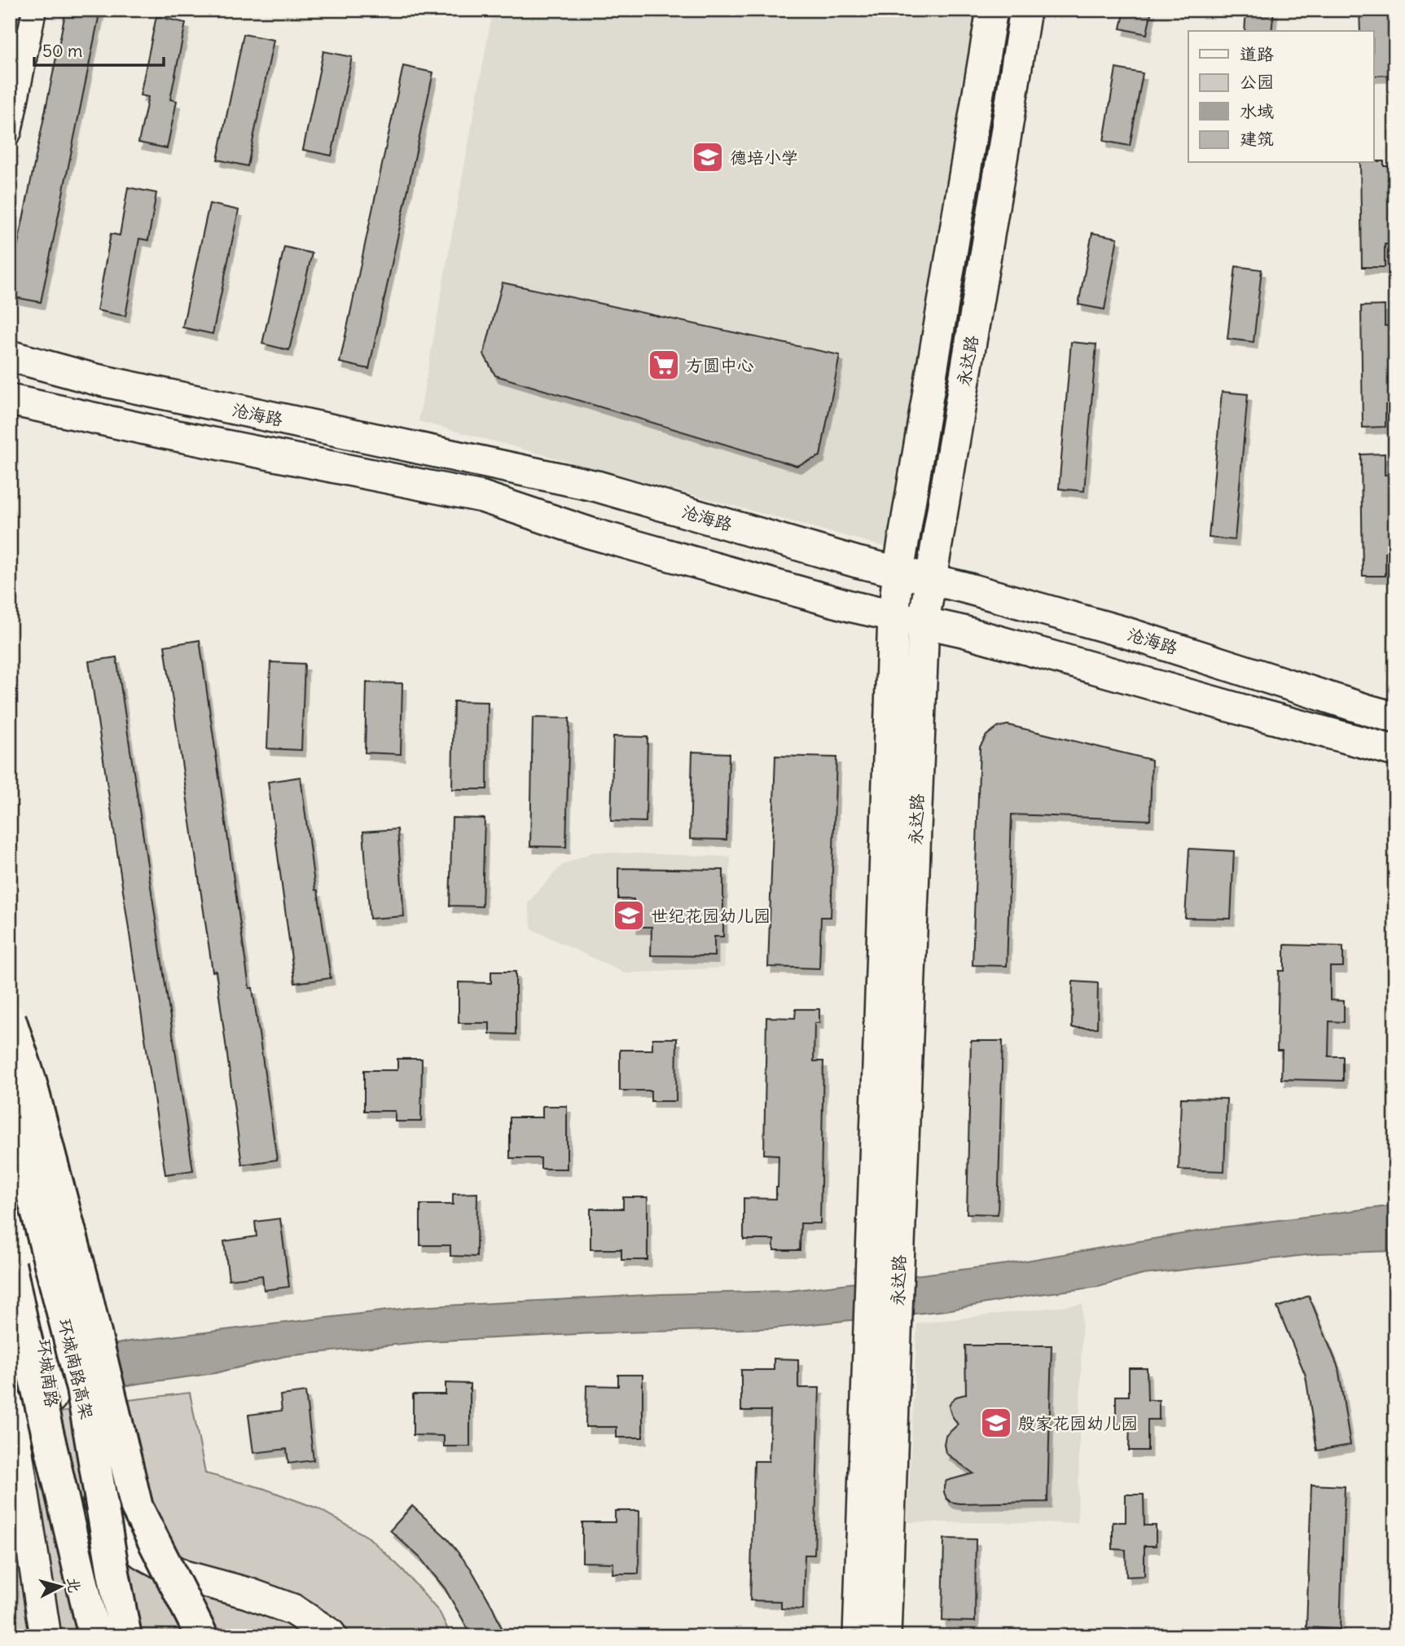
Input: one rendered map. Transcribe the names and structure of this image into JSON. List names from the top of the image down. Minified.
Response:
{"streets":{"highway":["环城南路高架"],"main road":["永达路","沧海路","环城南路"]},"crossings":[["永达路","沧海路"]],"places":{"school or university":["德培小学","世纪花园幼儿园","殷家花园幼儿园"],"supermarket":["方圆中心"]},"legend":["道路","公园","水域","建筑"],"scale_bar":"50 m","north":"right"}
